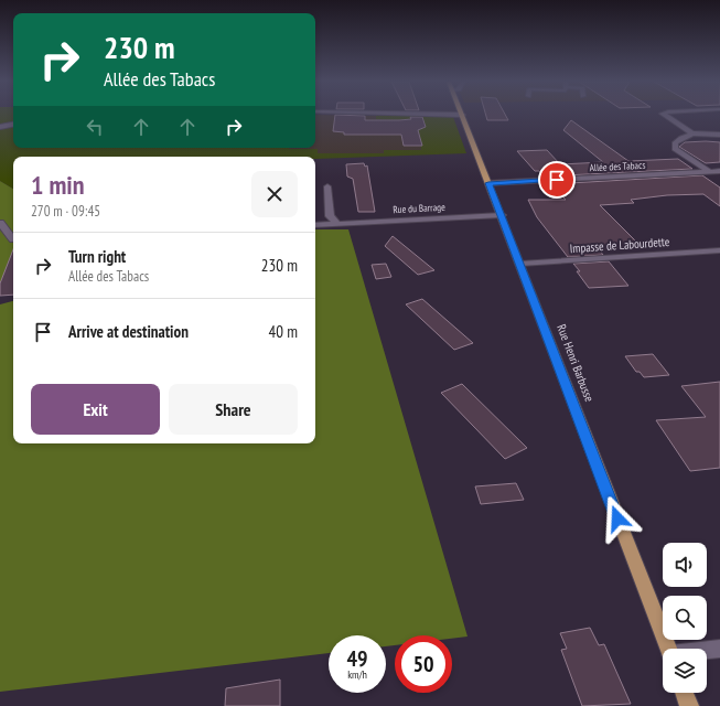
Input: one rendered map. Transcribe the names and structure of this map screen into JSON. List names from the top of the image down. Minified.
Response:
{"streets":{"main road":["Rue Henri Barbusse"],"street":["Allée des Tabacs","Rue du Barrage","Impasse de Labourdette"]},"crossings":[["Allée des Tabacs","Rue Henri Barbusse"],["Rue du Barrage","Rue Henri Barbusse"],["Impasse de Labourdette","Rue Henri Barbusse"]],"page":{"turn":["230 m","Allée des Tabacs"],"heading":["1 min","270 m · 09:45"],"list":[{"name":"Turn right","note":"Allée des Tabacs","value":"230 m"},{"name":"Arrive at destination","value":"40 m"}],"buttons":["Exit","Share"],"speed":"49 km/h","limit":"50"}}
